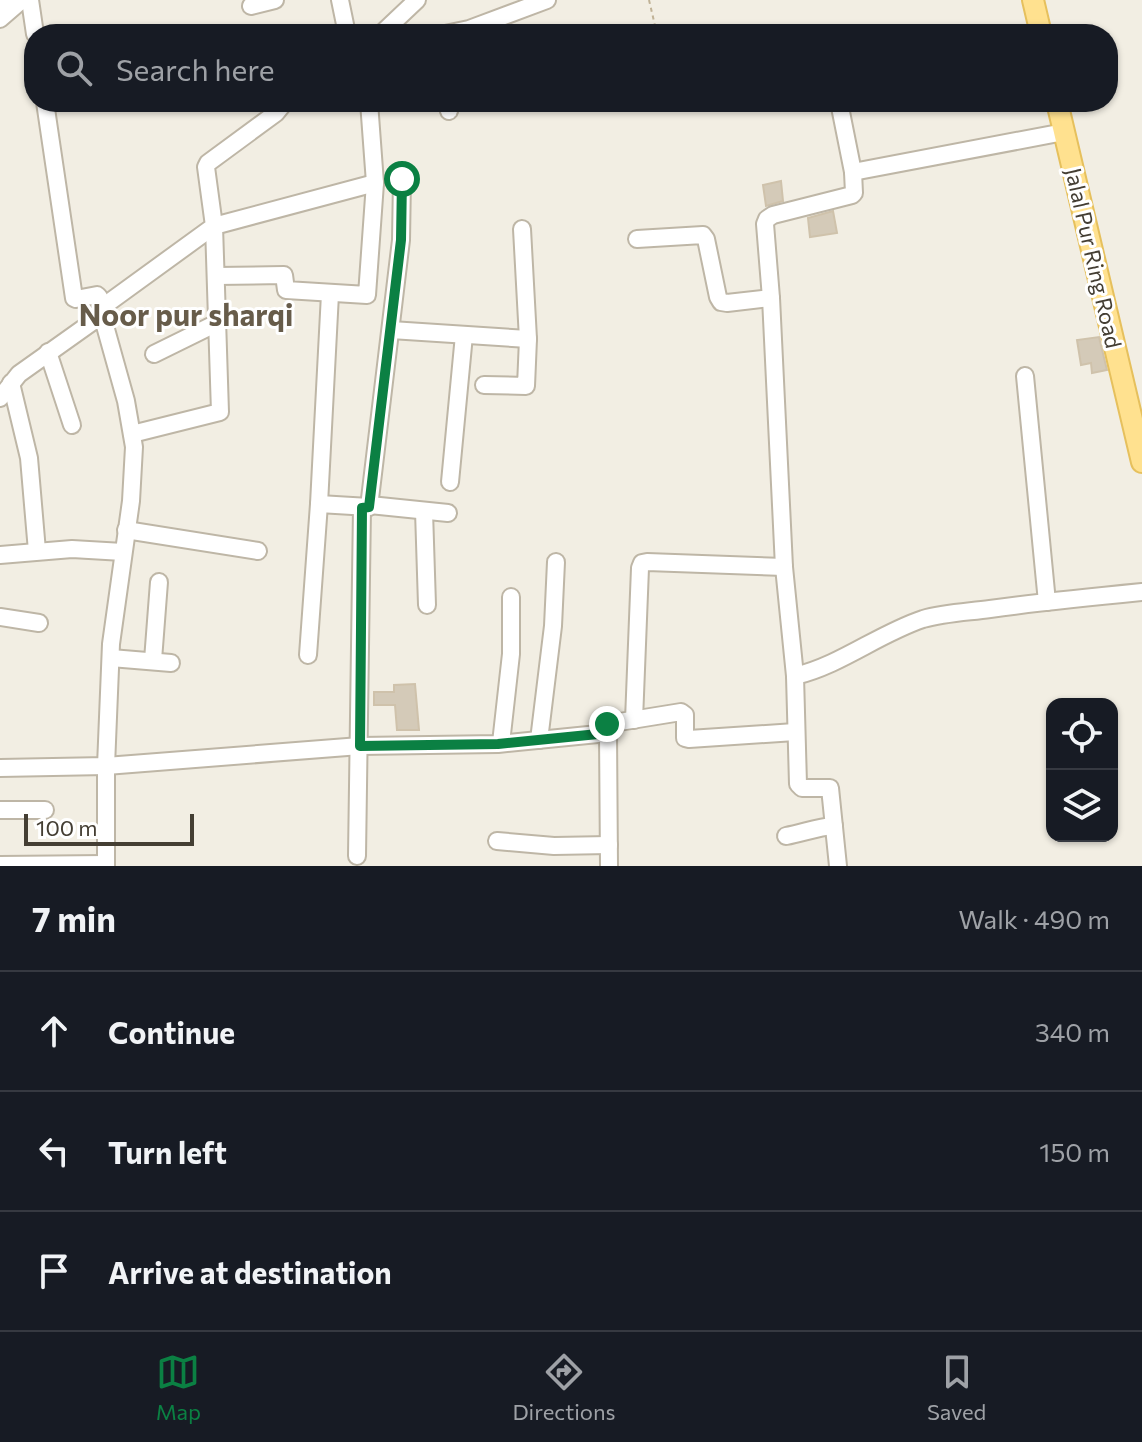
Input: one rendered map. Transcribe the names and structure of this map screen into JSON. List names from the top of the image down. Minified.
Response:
{"streets":{"main road":["Jalal Pur Ring Road"]},"districts":["Noor pur sharqi"],"scale_bar":"100 m","page":{"search":"Search here","scale":"100 m","heading":["7 min","Walk · 490 m"],"list":[["Continue","340 m"],["Turn left","150 m"],"Arrive at destination"],"nav":["Map","Directions","Saved"]}}
